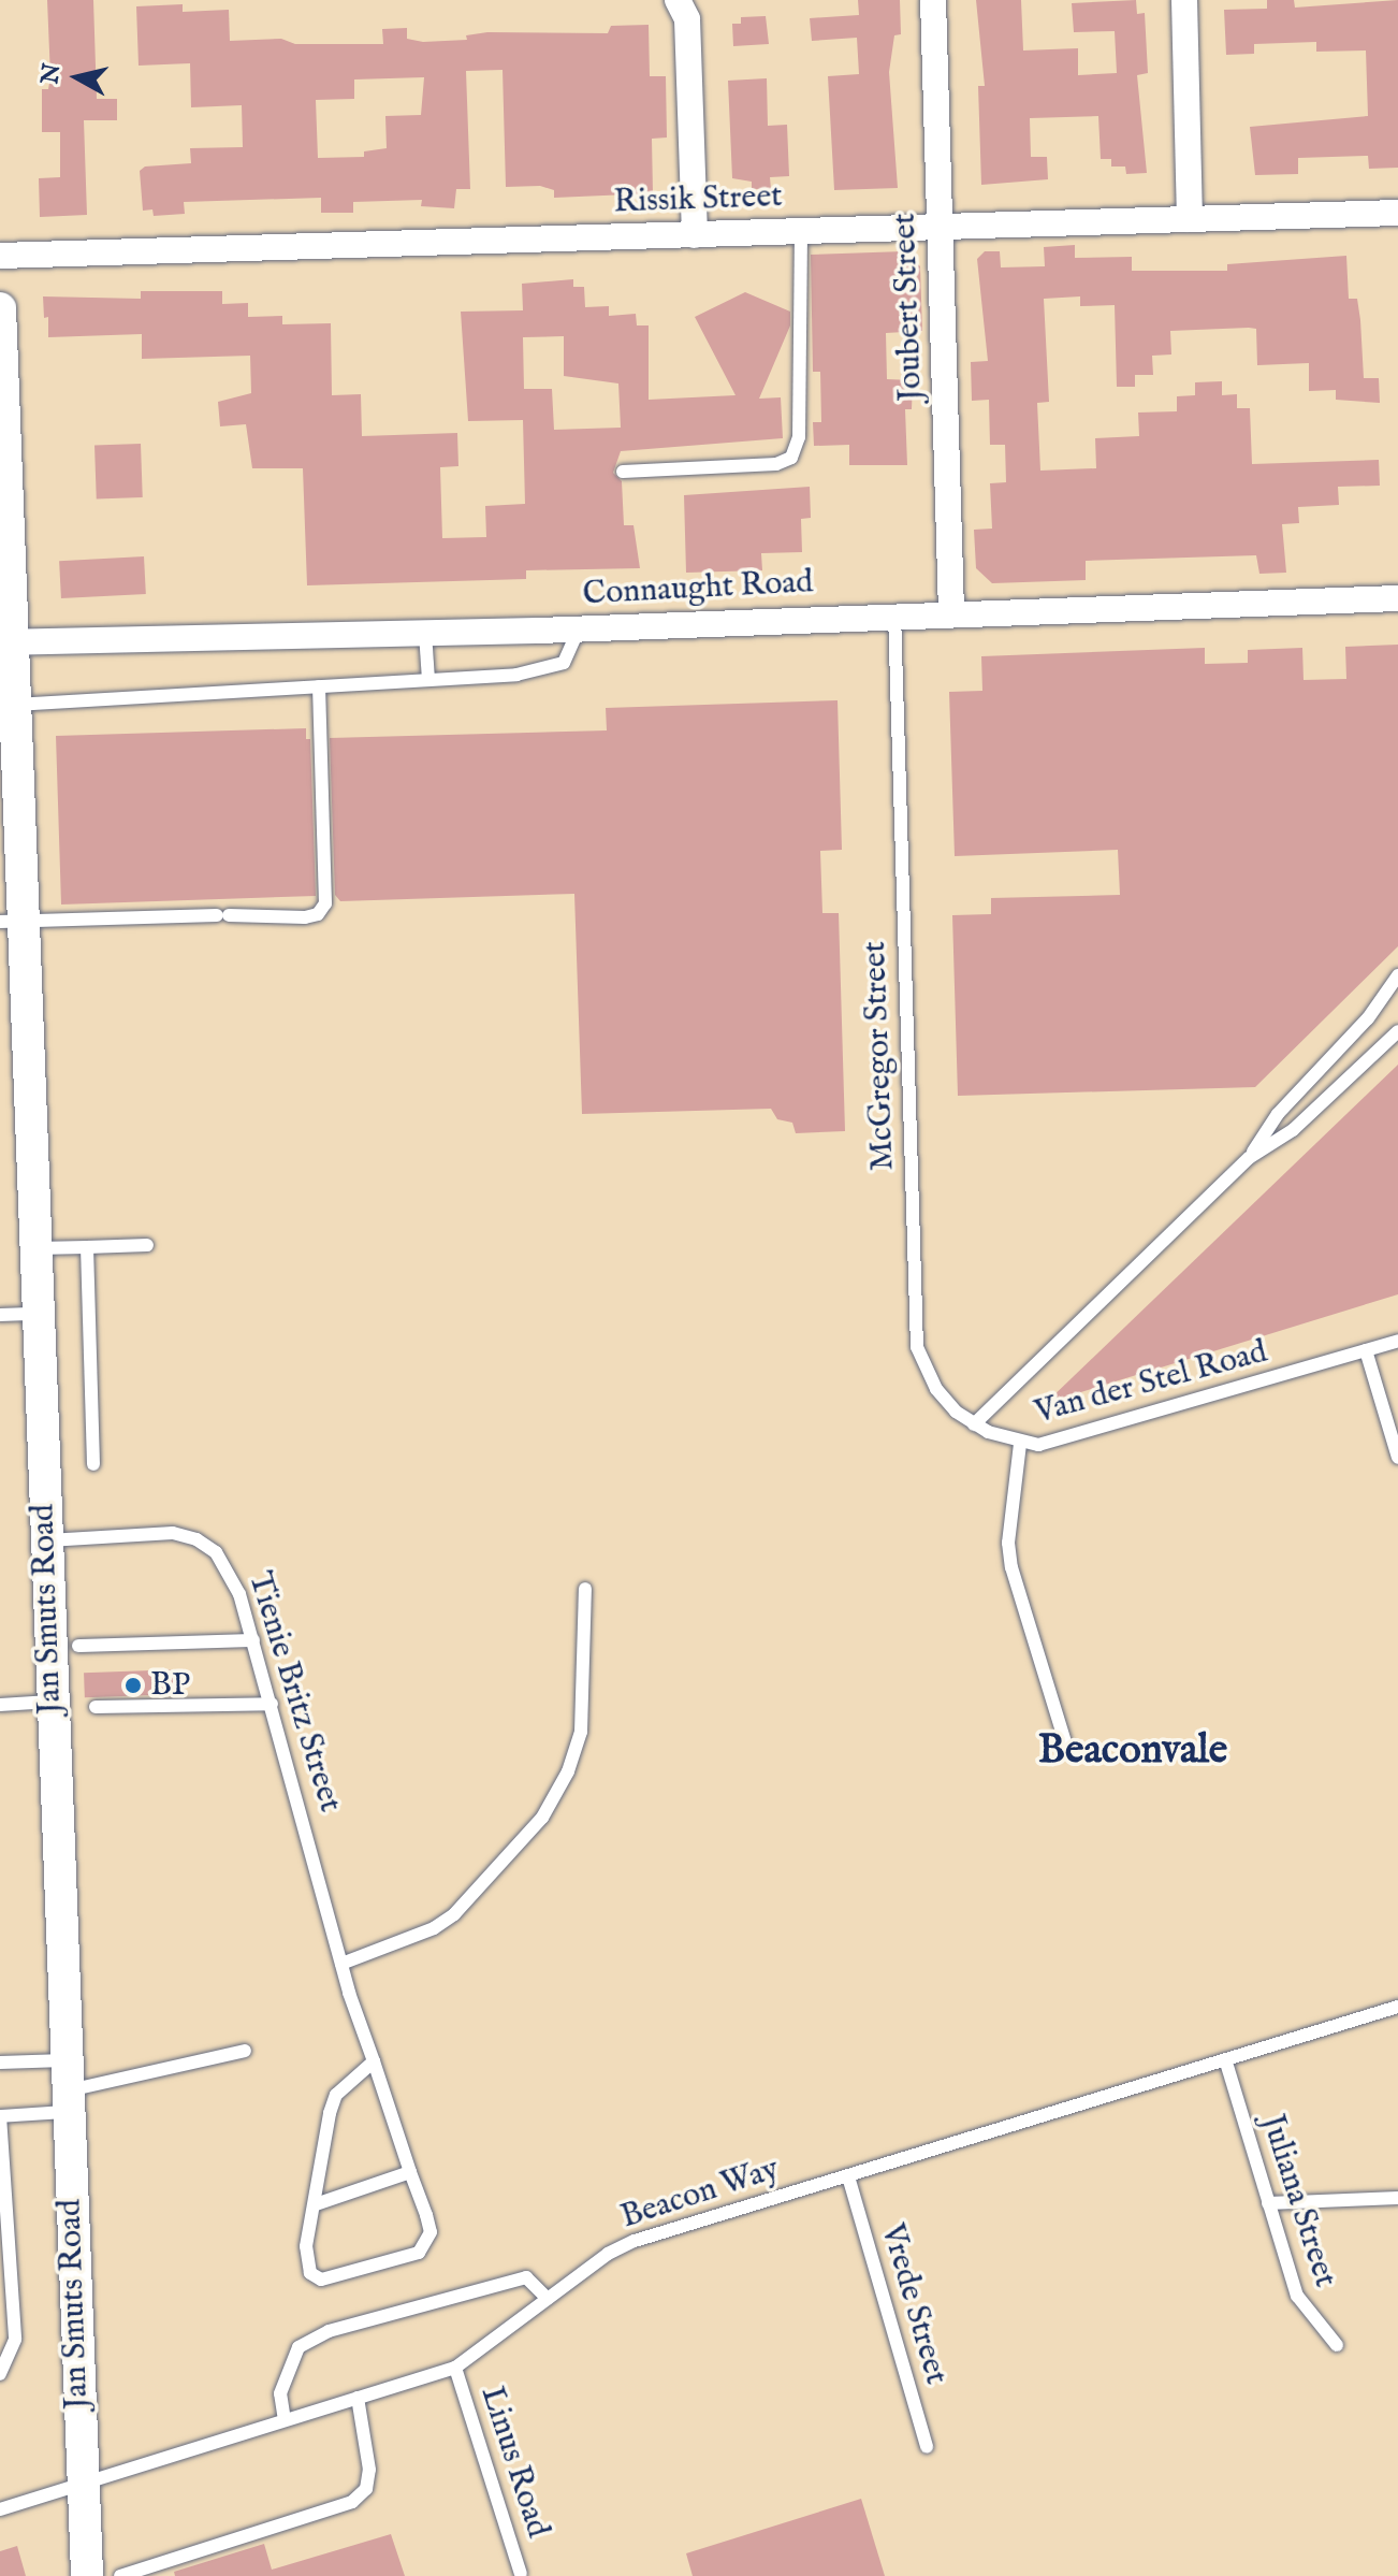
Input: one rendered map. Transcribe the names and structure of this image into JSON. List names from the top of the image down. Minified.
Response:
{"streets":{"street":["Rissik Street","Joubert Street","Connaught Road","Jan Smuts Road"],"lane":["McGregor Street","Van der Stel Road","Tienie Britz Street","Beacon Way","Juliana Street","Vrede Street","Linus Road"]},"crossings":[["Rissik Street","Joubert Street"],["Joubert Street","Connaught Road"],["Connaught Road","McGregor Street"],["Connaught Road","Jan Smuts Road"],["McGregor Street","Van der Stel Road"],["Jan Smuts Road","Tienie Britz Street"],["Jan Smuts Road","Beacon Way"],["Beacon Way","Juliana Street"],["Beacon Way","Vrede Street"],["Beacon Way","Linus Road"]],"districts":["Beaconvale"],"places":["BP"],"north":"left"}
